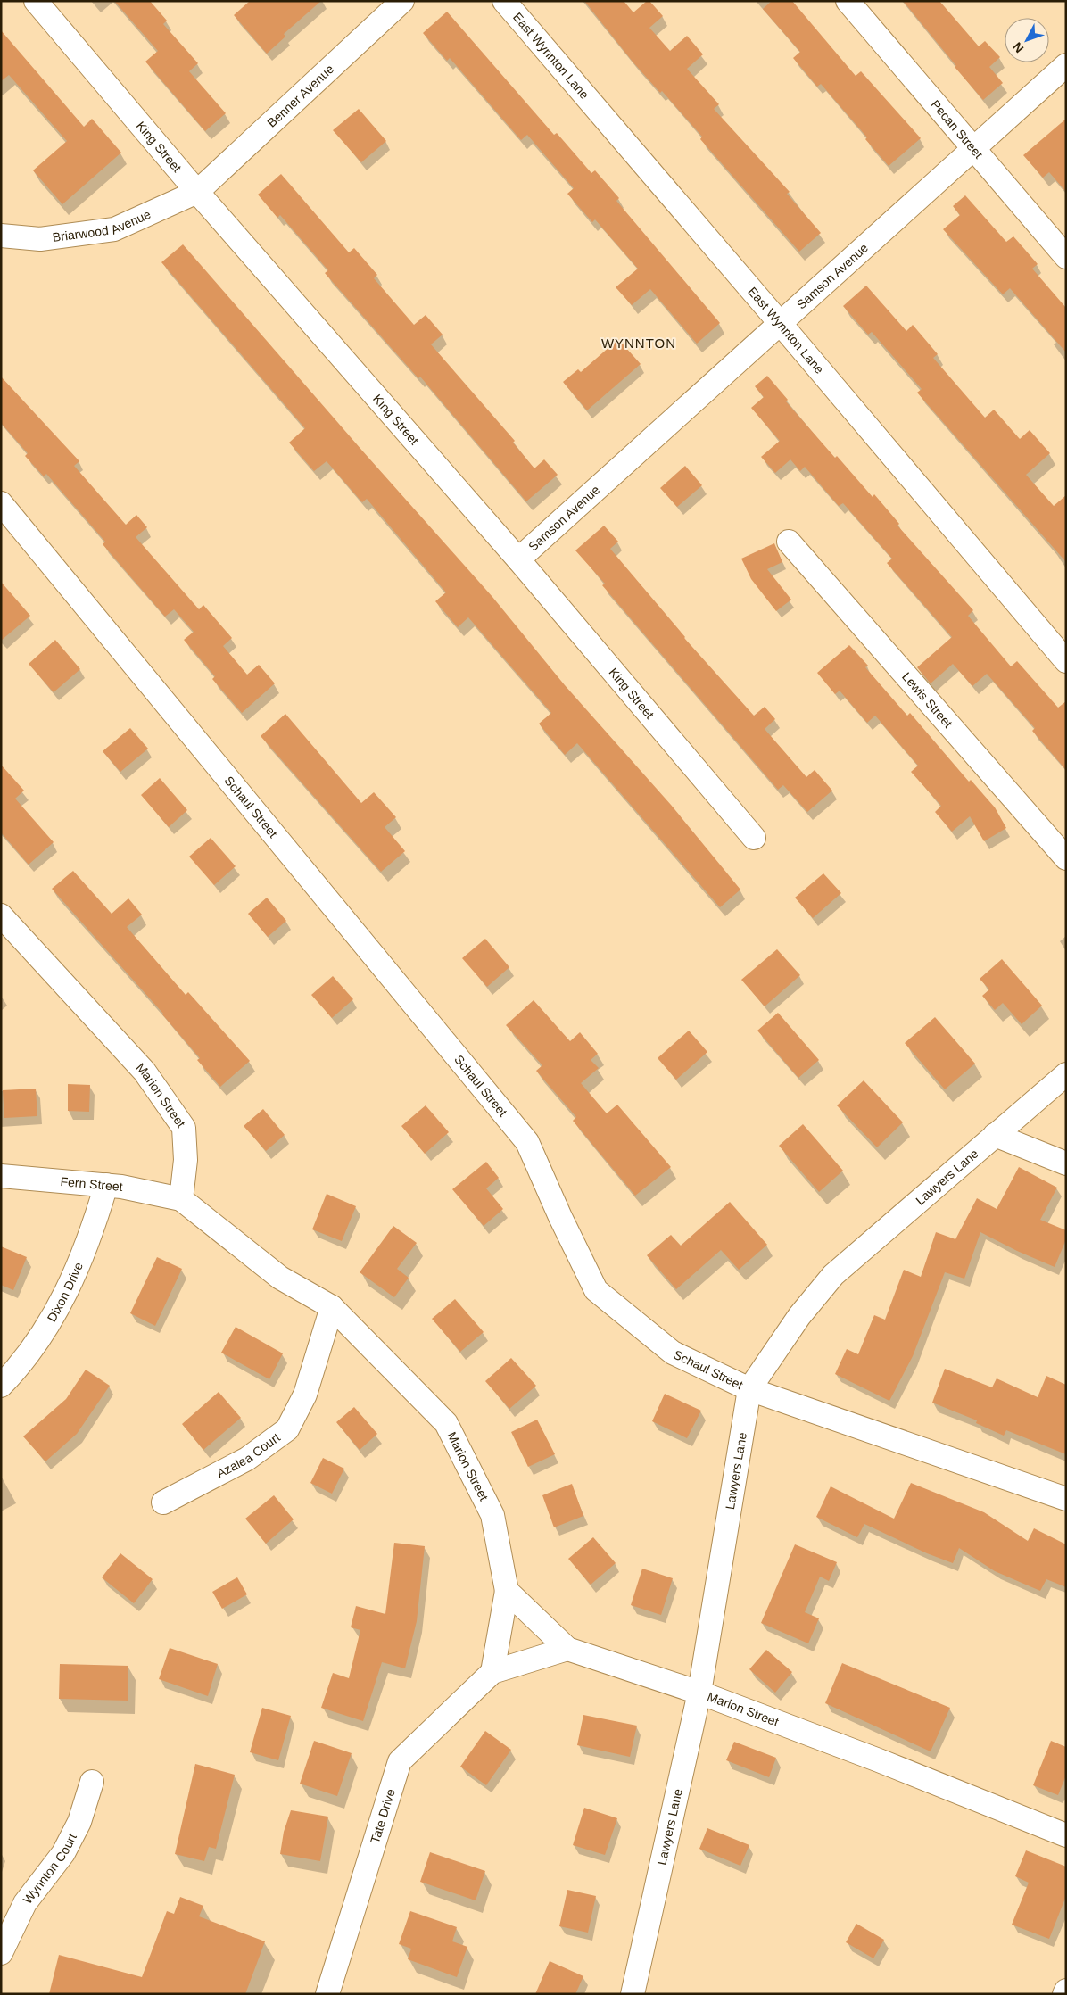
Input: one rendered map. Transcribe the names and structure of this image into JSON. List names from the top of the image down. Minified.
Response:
{"streets":{"street":["East Wynnton Lane","Benner Avenue","Pecan Street","King Street","Briarwood Avenue","Samson Avenue","Lewis Street","Schaul Street","Marion Street","Lawyers Lane","Fern Street","Dixon Drive","Azalea Court","Tate Drive","Wynnton Court"]},"crossings":[["East Wynnton Lane","Samson Avenue"],["Benner Avenue","King Street"],["Benner Avenue","Briarwood Avenue"],["Pecan Street","Samson Avenue"],["King Street","Briarwood Avenue"],["King Street","Samson Avenue"],["Schaul Street","Lawyers Lane"],["Marion Street","Lawyers Lane"],["Marion Street","Fern Street"],["Marion Street","Azalea Court"],["Marion Street","Tate Drive"],["Fern Street","Dixon Drive"]],"districts":["WYNNTON"],"north":"bottom left"}
